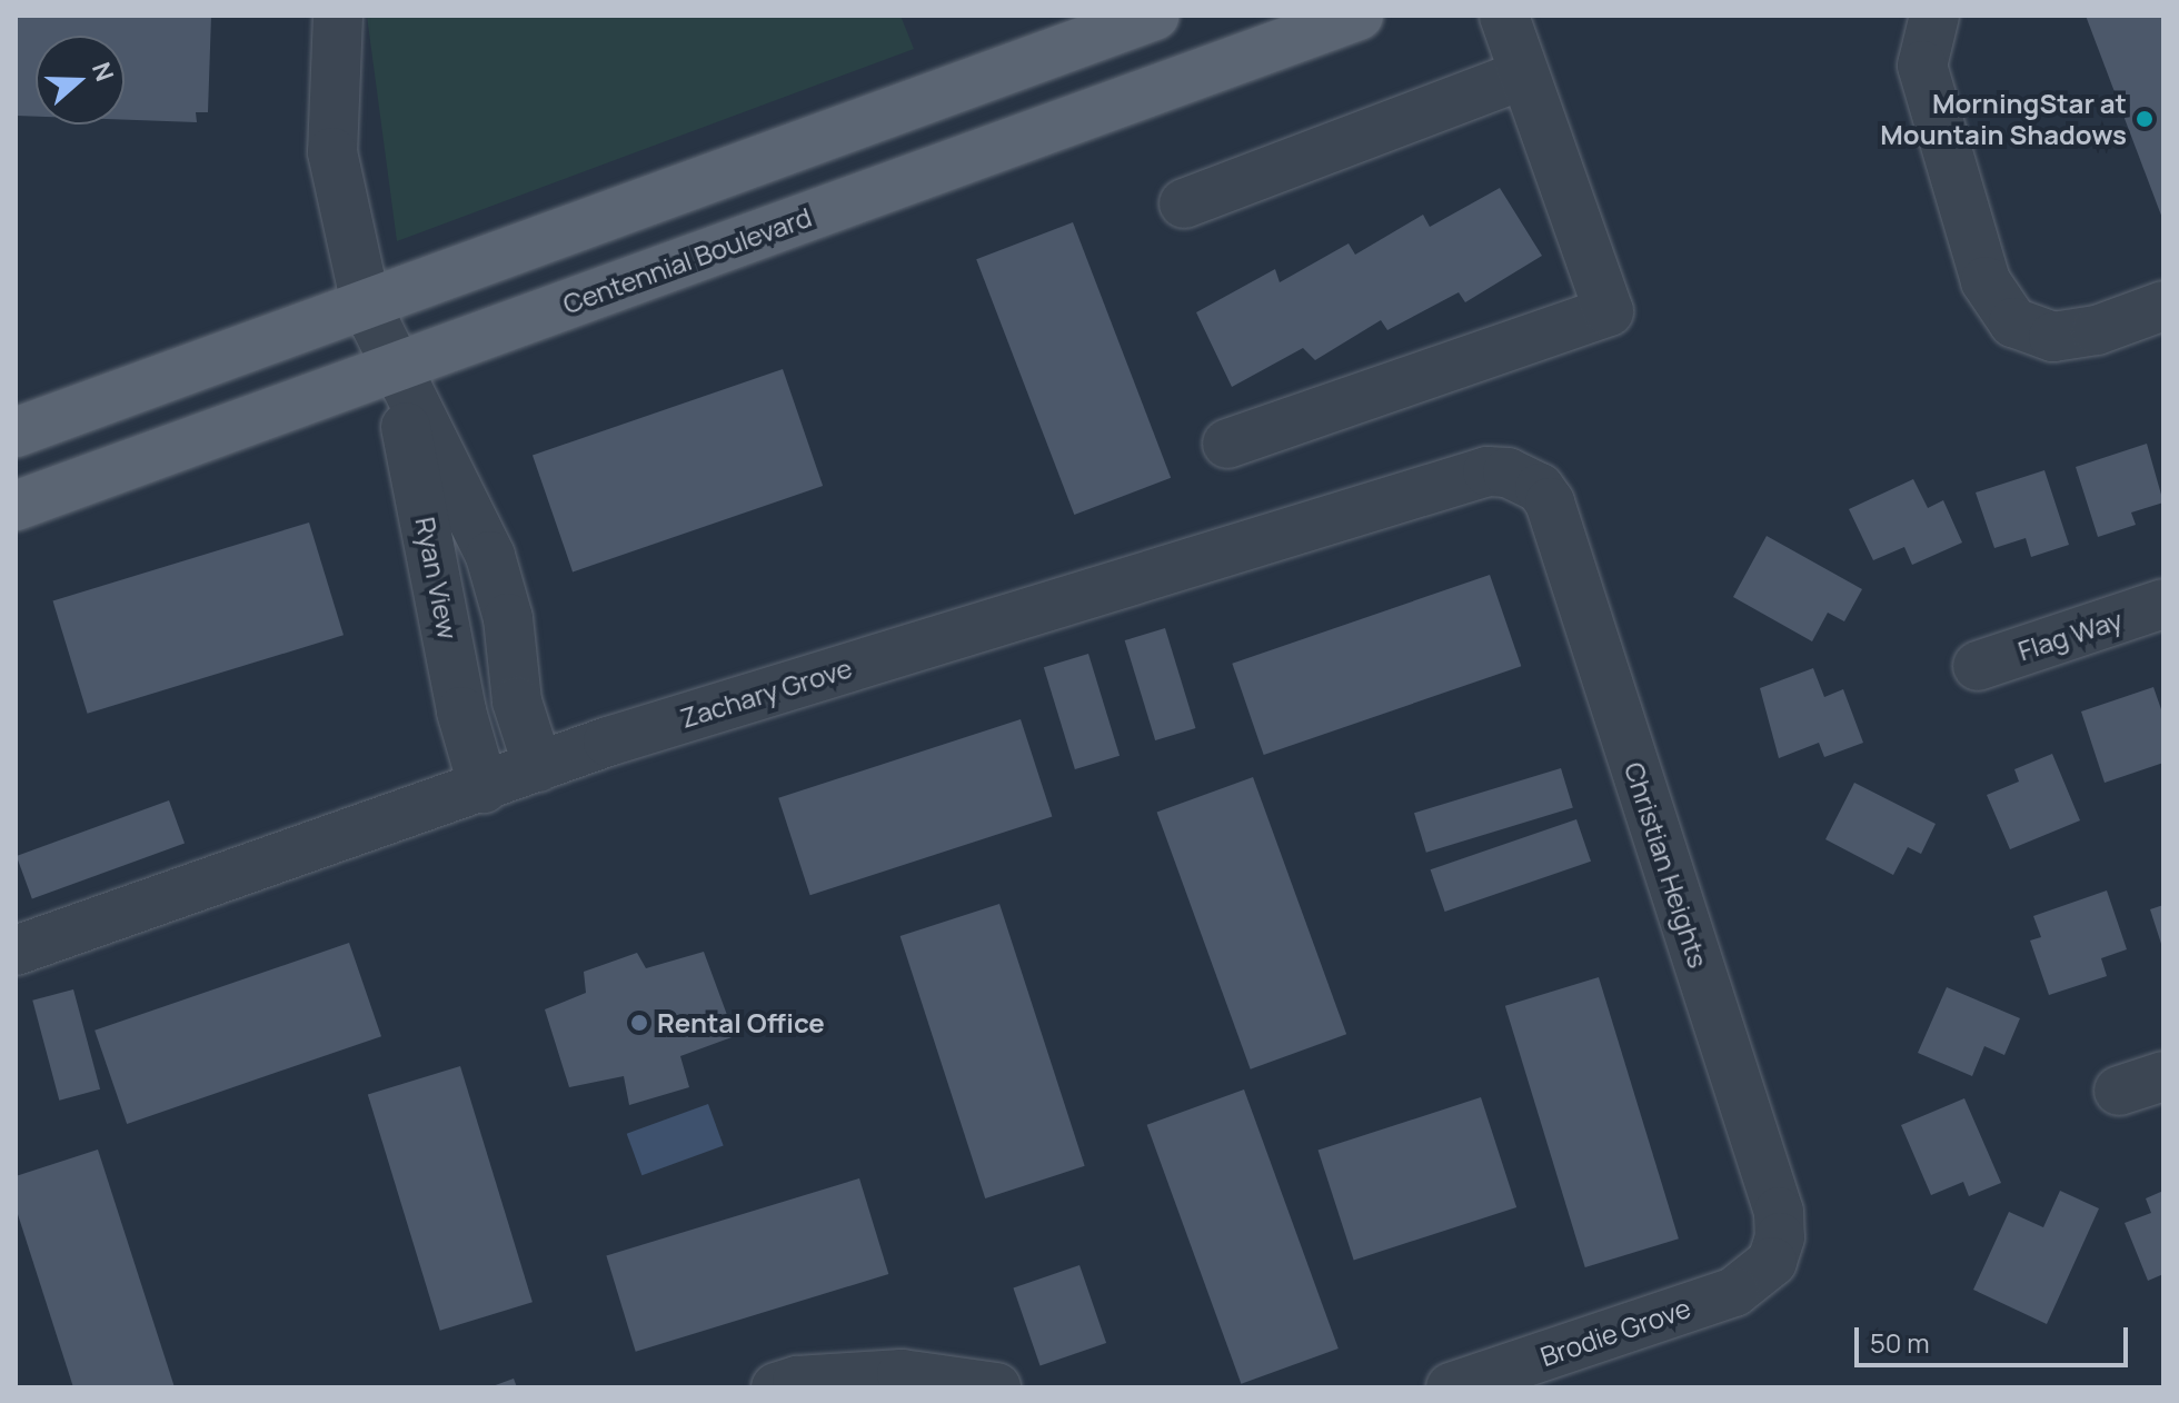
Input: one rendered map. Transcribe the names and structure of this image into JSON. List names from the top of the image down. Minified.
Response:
{"streets":{"main road":["Centennial Boulevard"],"street":["Ryan View","Flag Way","Zachary Grove","Christian Heights","Brodie Grove"]},"crossings":[["Centennial Boulevard","Ryan View"],["Ryan View","Zachary Grove"],["Zachary Grove","Christian Heights"],["Christian Heights","Brodie Grove"]],"places":["MorningStar at Mountain Shadows","Rental Office"],"scale_bar":"50 m","north":"right"}
